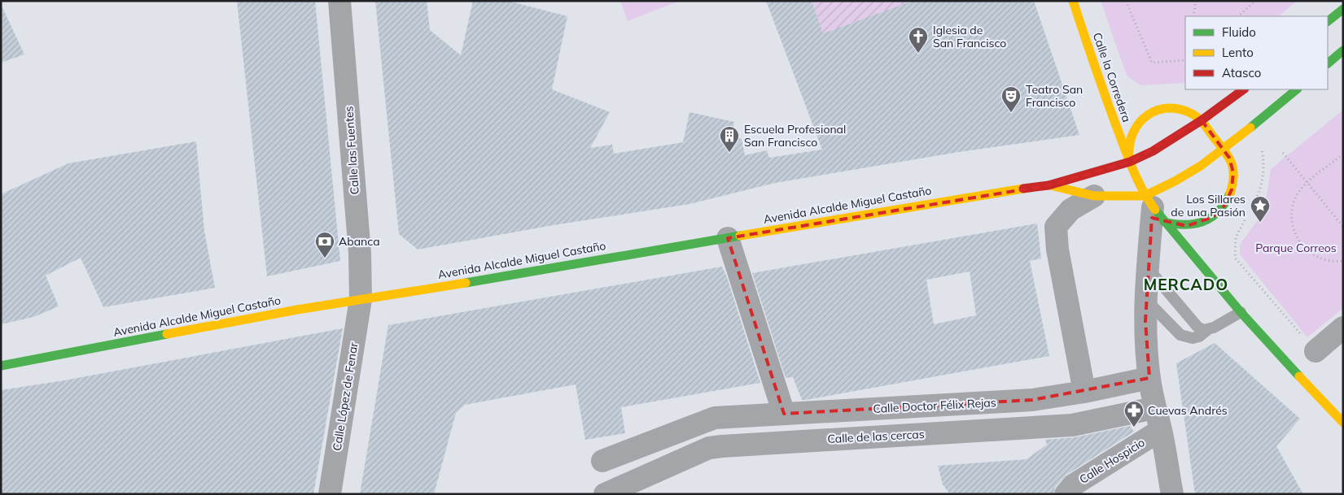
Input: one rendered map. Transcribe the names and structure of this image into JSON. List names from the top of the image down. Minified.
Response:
{"streets":{"main road":["Calle la Corredera","Avenida Alcalde Miguel Castaño"],"street":["Calle las Fuentes","Calle López de Fenar","Calle Doctor Félix Rejas","Calle de las cercas","Calle Hospicio"]},"crossings":[["Calle las Fuentes","Avenida Alcalde Miguel Castaño"],["Calle las Fuentes","Calle López de Fenar"],["Avenida Alcalde Miguel Castaño","Calle López de Fenar"]],"districts":["MERCADO"],"parks":["Parque Correos"],"places":{"church":["Iglesia de San Francisco"],"theatre":["Teatro San Francisco"],"building":["Escuela Profesional San Francisco"],"place":["Los Sillares de una Pasión"],"bank":["Abanca"],"pharmacy":["Cuevas Andrés"]},"legend":["Fluido","Lento","Atasco"]}
